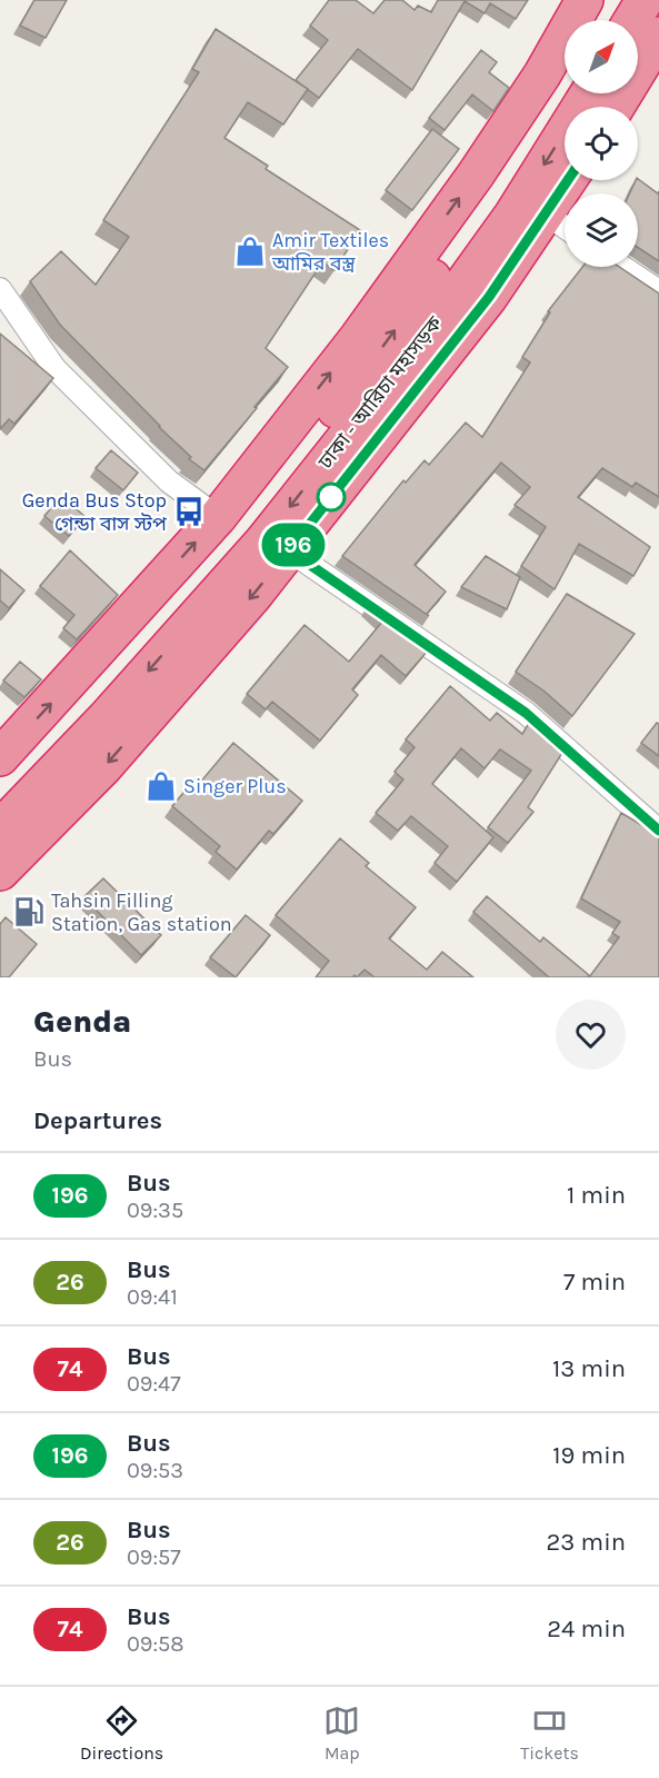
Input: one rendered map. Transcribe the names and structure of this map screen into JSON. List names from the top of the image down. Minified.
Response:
{"streets":{"highway":["ঢাকা - আরিচা মহাসড়ক"]},"places":{"shop":["Amir Textiles আমির বস্ত্র","Singer Plus"],"bus stop":["Genda Bus Stop গেন্ডা বাস স্টপ"],"fuel station":["Tahsin Filling Station, Gas station"]},"lines":["bus line 196"],"north":"top right","page":{"on_map":"196","heading":[["Genda","Bus"],"Departures"],"list":[{"mark":"196","name":"Bus","note":"09:35","value":"1 min"},{"mark":"26","name":"Bus","note":"09:41","value":"7 min"},{"mark":"74","name":"Bus","note":"09:47","value":"13 min"},{"mark":"196","name":"Bus","note":"09:53","value":"19 min"},{"mark":"26","name":"Bus","note":"09:57","value":"23 min"},{"mark":"74","name":"Bus","note":"09:58","value":"24 min"}],"tabs":["Directions","Map","Tickets"]}}
